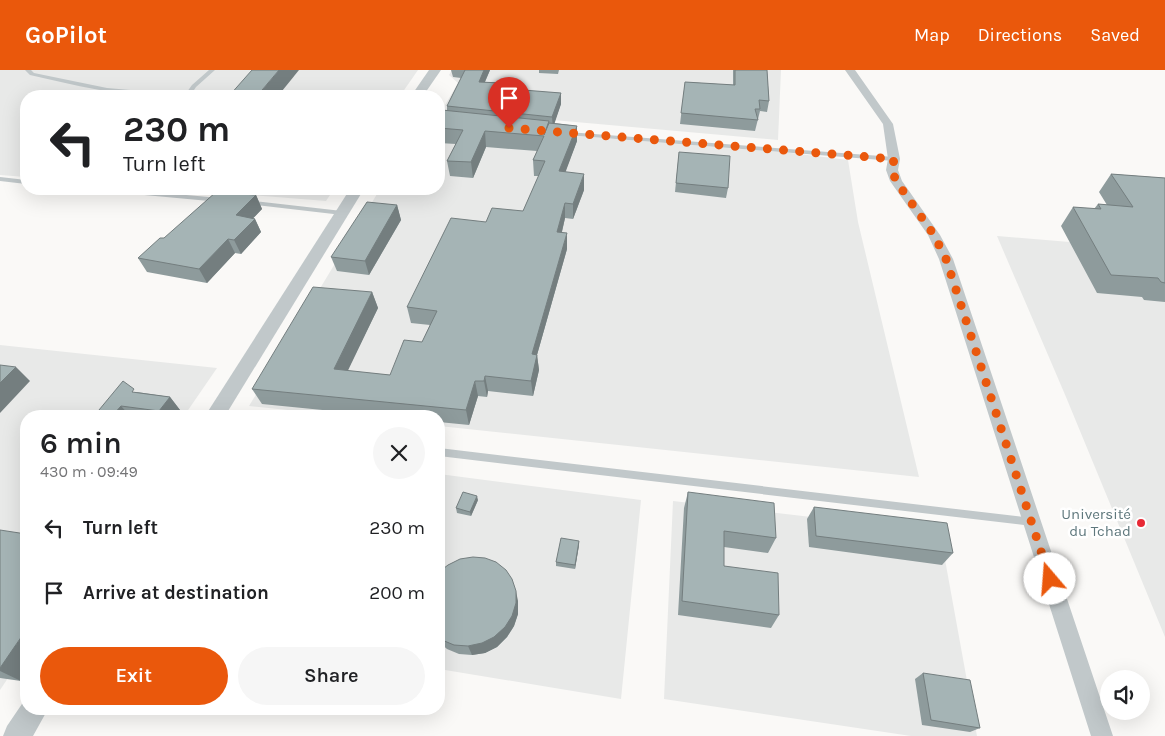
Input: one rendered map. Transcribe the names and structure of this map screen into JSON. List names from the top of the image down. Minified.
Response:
{"places":["Université du Tchad"],"page":{"header":"GoPilot","nav":["Map","Directions","Saved"],"turn":["230 m","Turn left"],"heading":["6 min","430 m · 09:49"],"list":[{"name":"Turn left","value":"230 m"},{"name":"Arrive at destination","value":"200 m"}],"buttons":["Exit","Share"]}}
